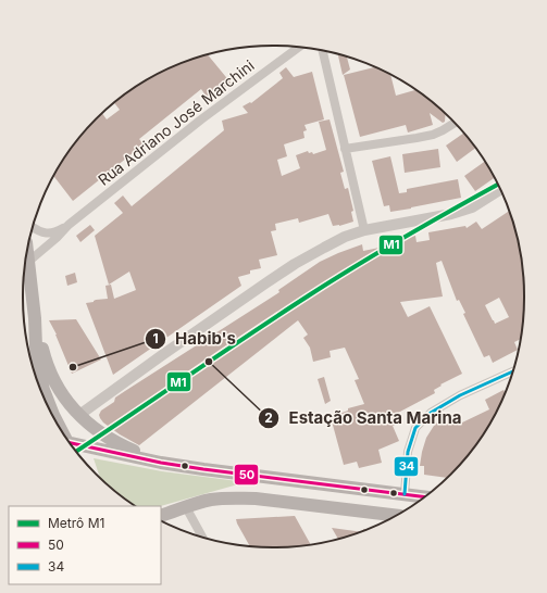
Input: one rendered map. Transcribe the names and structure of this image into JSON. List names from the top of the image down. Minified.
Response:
{"streets":{"street":["Rua Adriano José Marchini"]},"places":["Estação Santa Marina","Habib's"],"lines":["metro line M1","transit line 34","transit line 50"],"legend":["Metrô M1","50","34"]}
